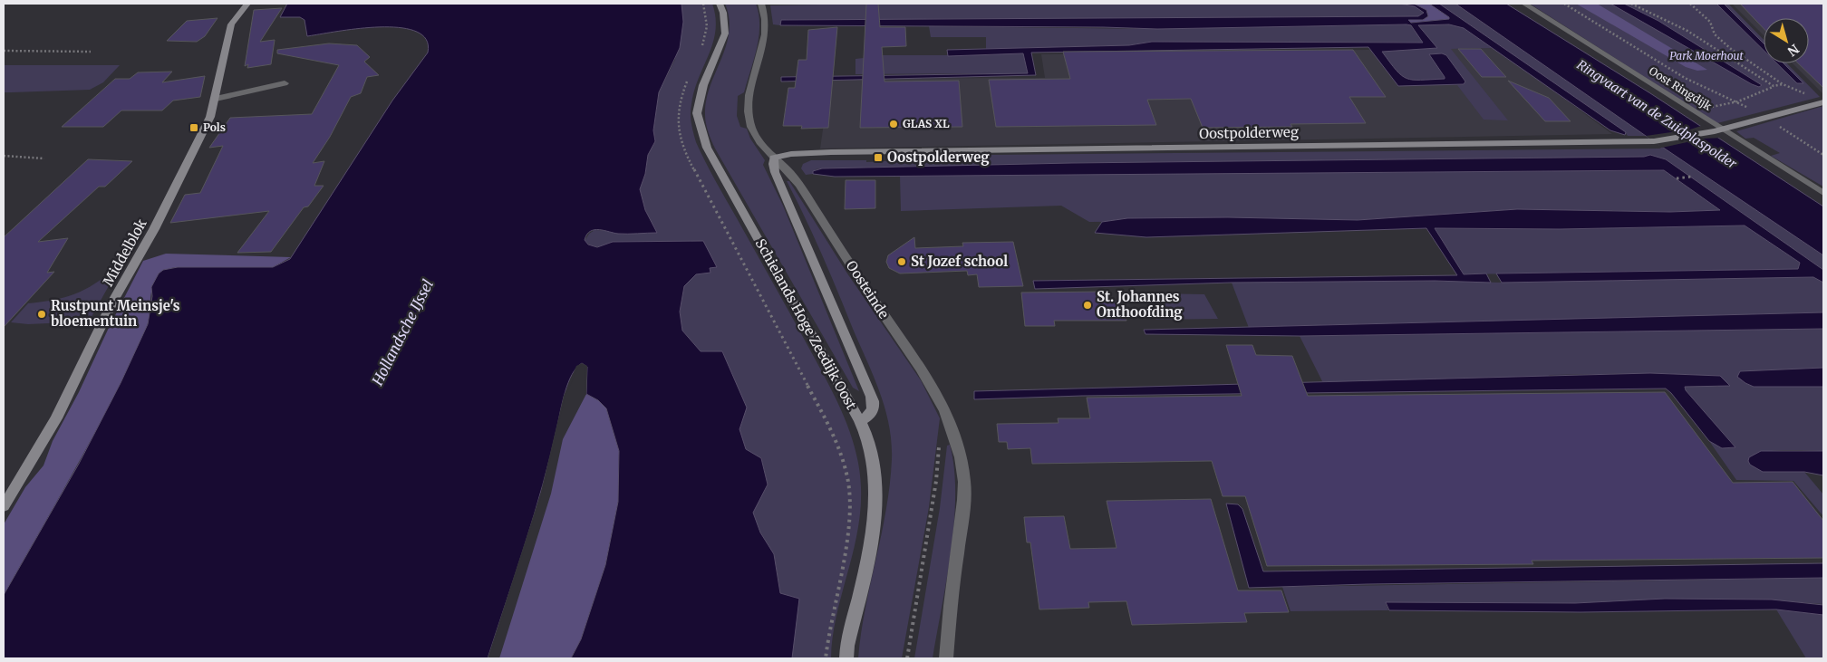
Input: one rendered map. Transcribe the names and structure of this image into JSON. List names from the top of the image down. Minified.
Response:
{"streets":{"street":["Oost Ringdijk","Oostpolderweg","Middelblok","Oosteinde","Schielands Hoge Zeedijk Oost"]},"crossings":[["Oost Ringdijk","Oostpolderweg"],["Oostpolderweg","Oosteinde"]],"water":["Ringvaart van de Zuidplaspolder","Hollandsche IJssel"],"parks":["Park Moerhout"],"places":{"other":["GLAS XL","St Jozef school","St. Johannes Onthoofding","Rustpunt Meinsje's bloementuin"],"transit":["Pols","Oostpolderweg"]},"north":"bottom right"}
